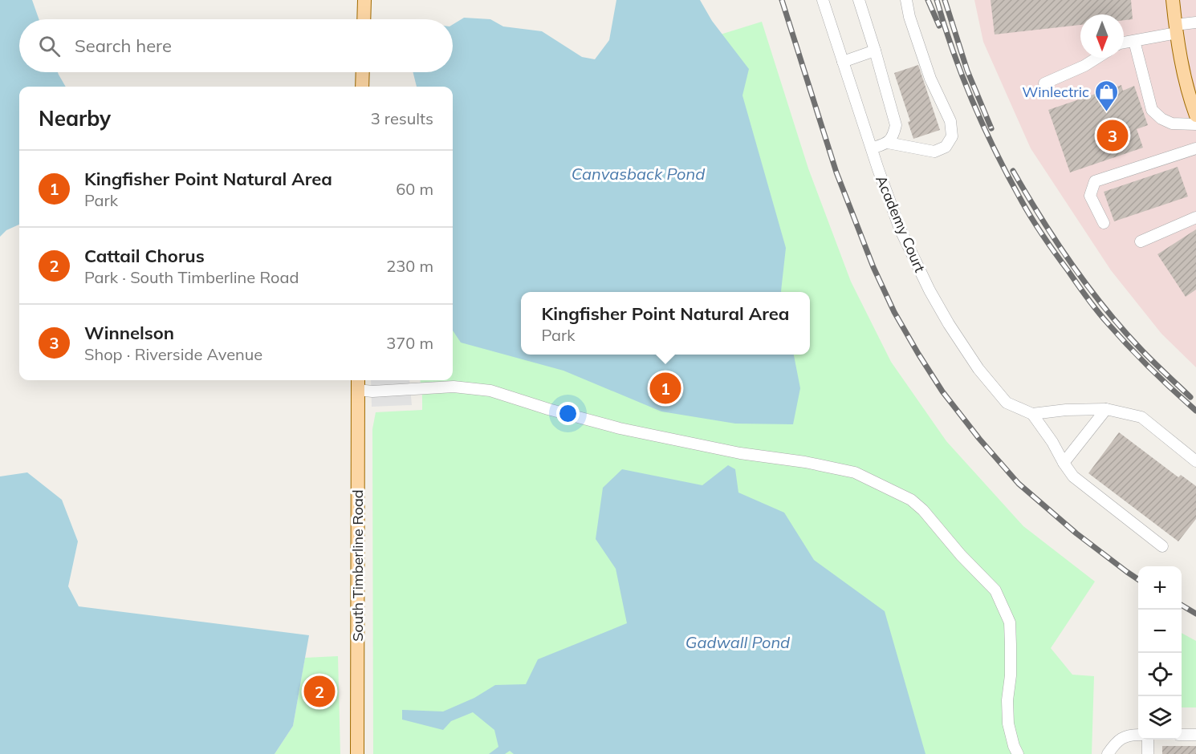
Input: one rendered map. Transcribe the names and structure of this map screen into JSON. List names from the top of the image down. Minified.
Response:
{"streets":{"main road":["South Timberline Road"],"street":["Academy Court"]},"water":["Canvasback Pond","Gadwall Pond"],"places":{"shop":["Winlectric"]},"north":"bottom","page":{"search":"Search here","heading":["Nearby","3 results"],"pins":["3","1","2"],"list":[{"mark":"1","name":"Kingfisher Point Natural Area","note":"Park","value":"60 m"},{"mark":"2","name":"Cattail Chorus","note":"Park · South Timberline Road","value":"230 m"},{"mark":"3","name":"Winnelson","note":"Shop · Riverside Avenue","value":"370 m"}],"popup":["Kingfisher Point Natural Area","Park"],"map_buttons":["+","−"]}}
